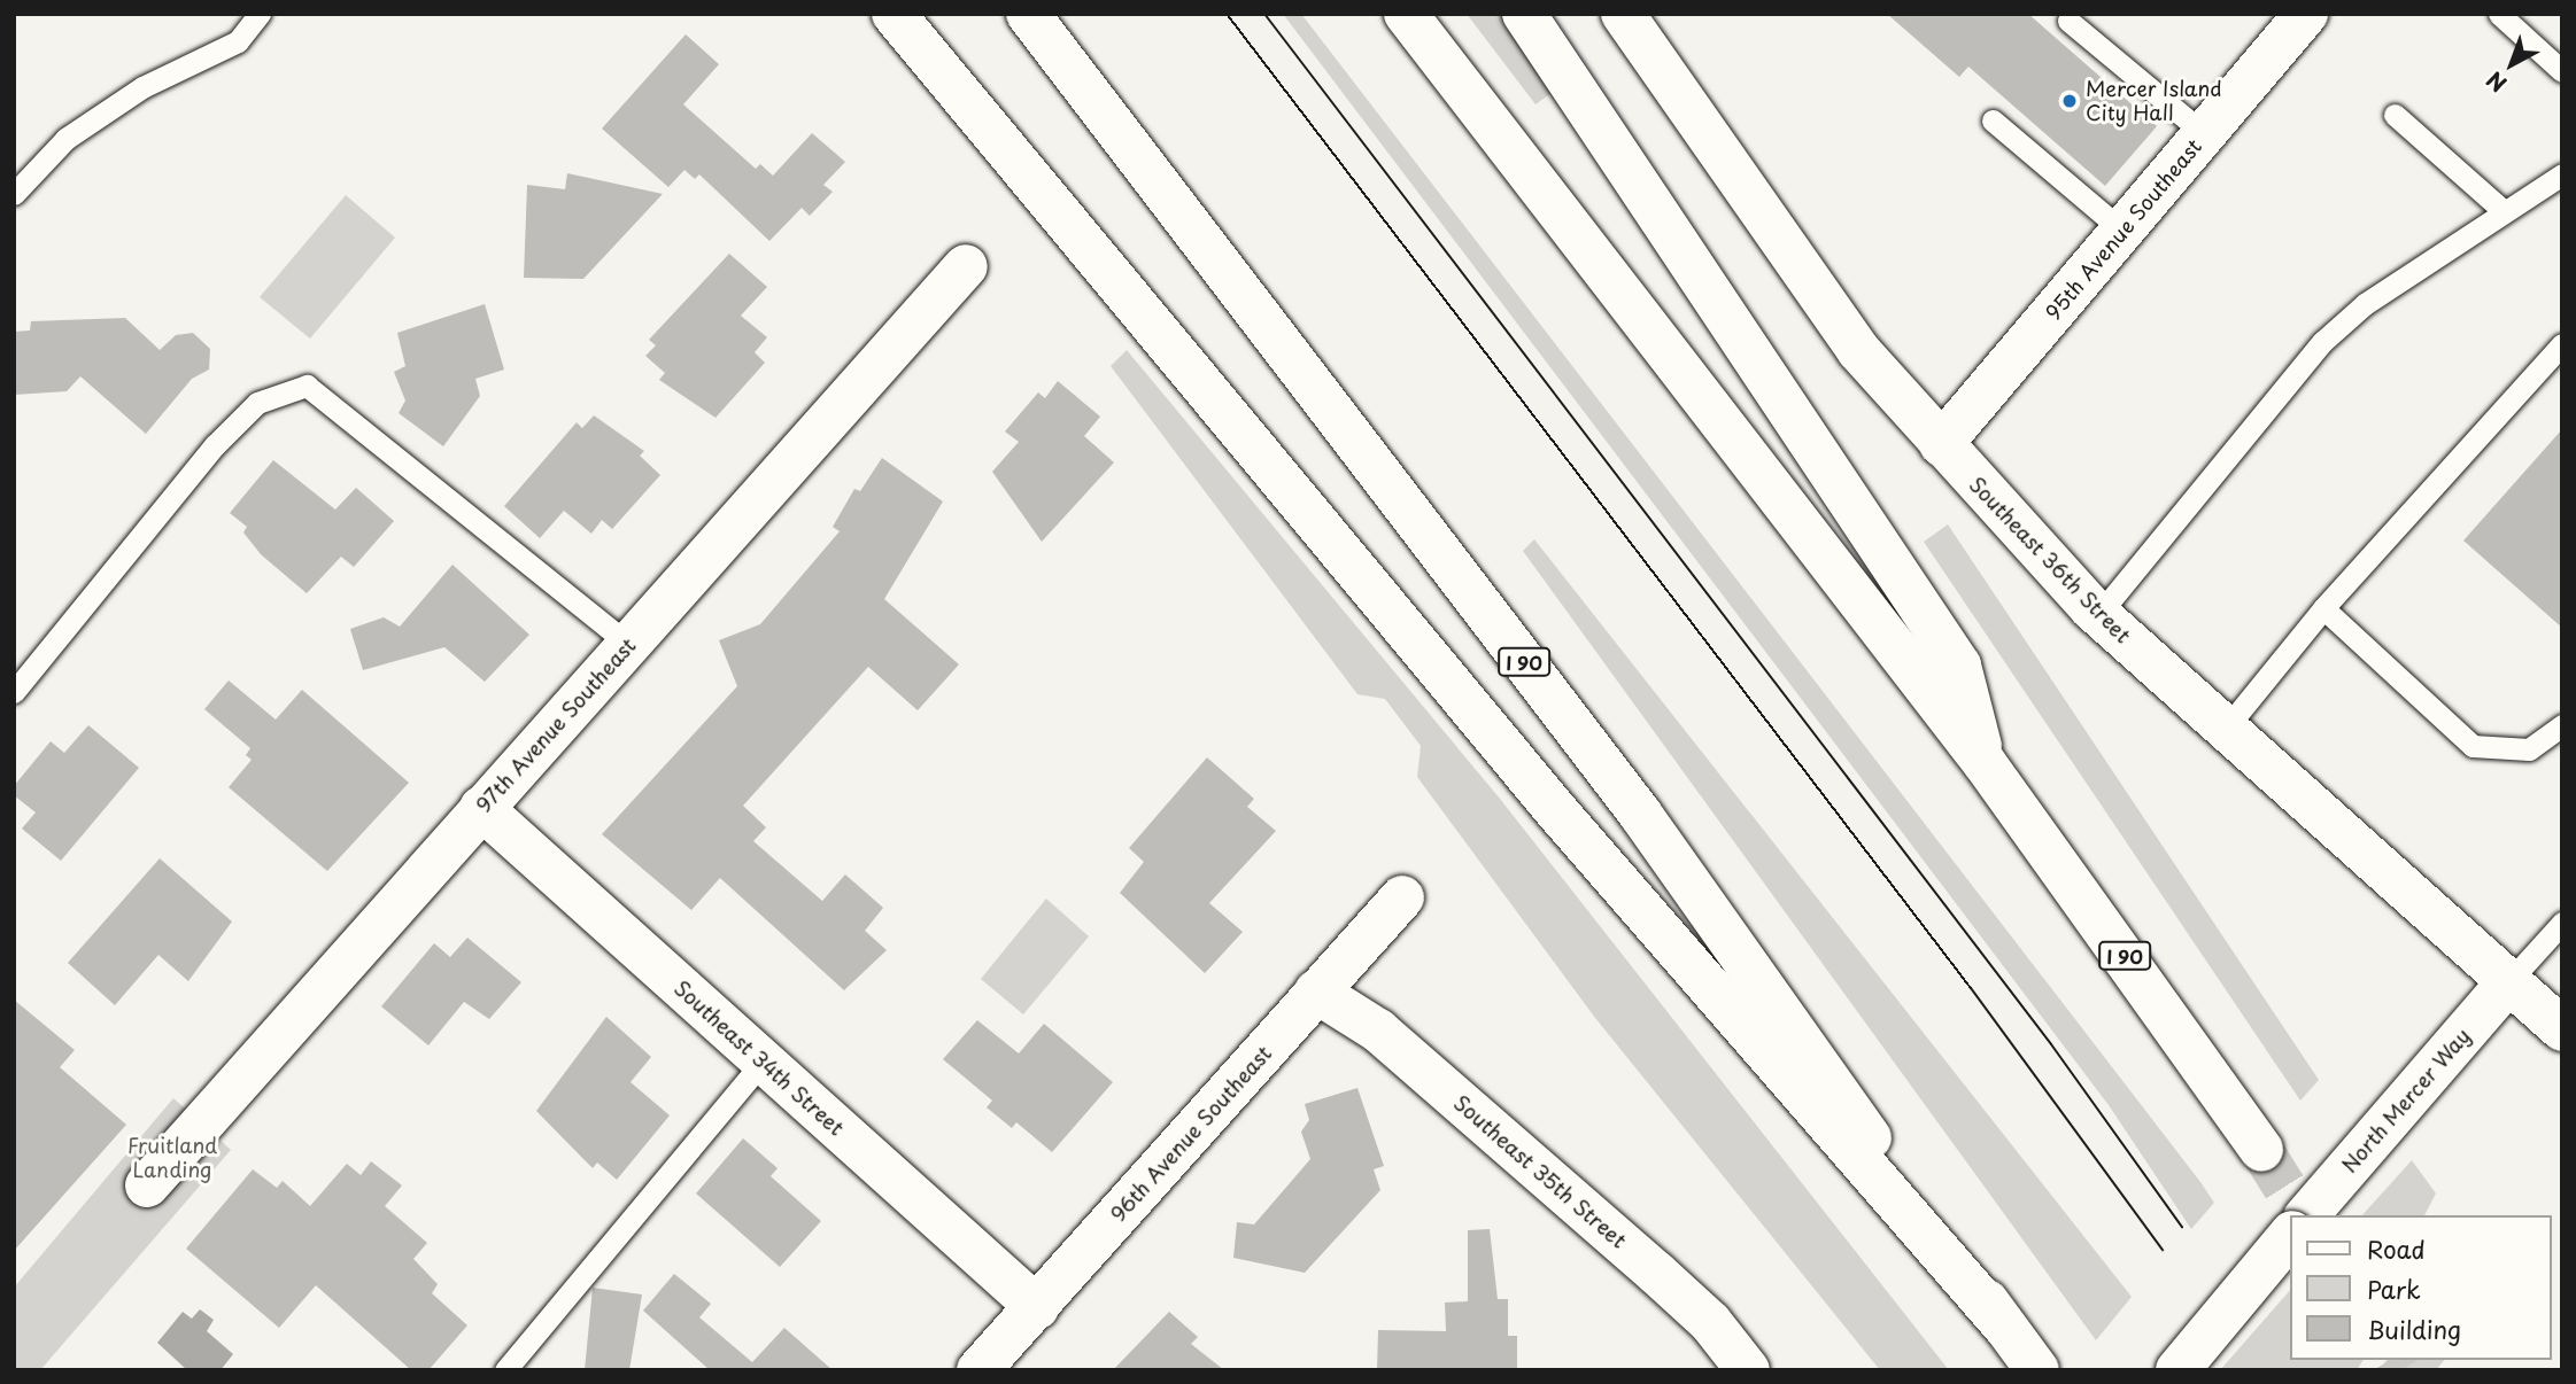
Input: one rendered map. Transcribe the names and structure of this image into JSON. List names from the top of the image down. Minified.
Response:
{"streets":{"main road":["95th Avenue Southeast","Southeast 36th Street","I 90","97th Avenue Southeast","Southeast 34th Street","North Mercer Way","96th Avenue Southeast","Southeast 35th Street"]},"crossings":[["95th Avenue Southeast","Southeast 36th Street"],["Southeast 36th Street","North Mercer Way"],["97th Avenue Southeast","Southeast 34th Street"],["Southeast 34th Street","96th Avenue Southeast"],["96th Avenue Southeast","Southeast 35th Street"]],"parks":["Fruitland Landing"],"places":["Mercer Island City Hall"],"legend":["Road","Park","Building"],"north":"bottom left"}
